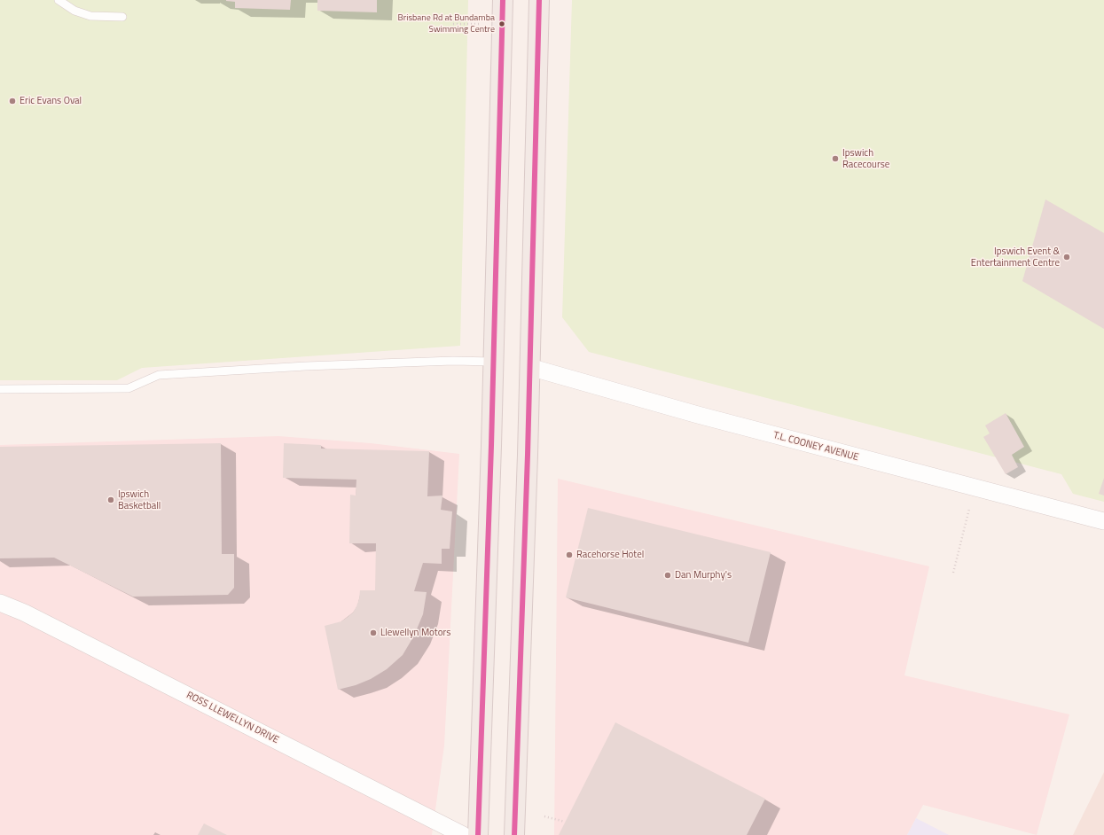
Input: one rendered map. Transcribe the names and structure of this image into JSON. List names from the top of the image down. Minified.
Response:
{"streets":{"street":["T.L. COONEY AVENUE","ROSS LLEWELLYN DRIVE"]},"places":["Brisbane Rd at Bundamba Swimming Centre","Eric Evans Oval","Ipswich Racecourse","Ipswich Event & Entertainment Centre","Ipswich Basketball","Racehorse Hotel","Dan Murphy's","Llewellyn Motors"]}
